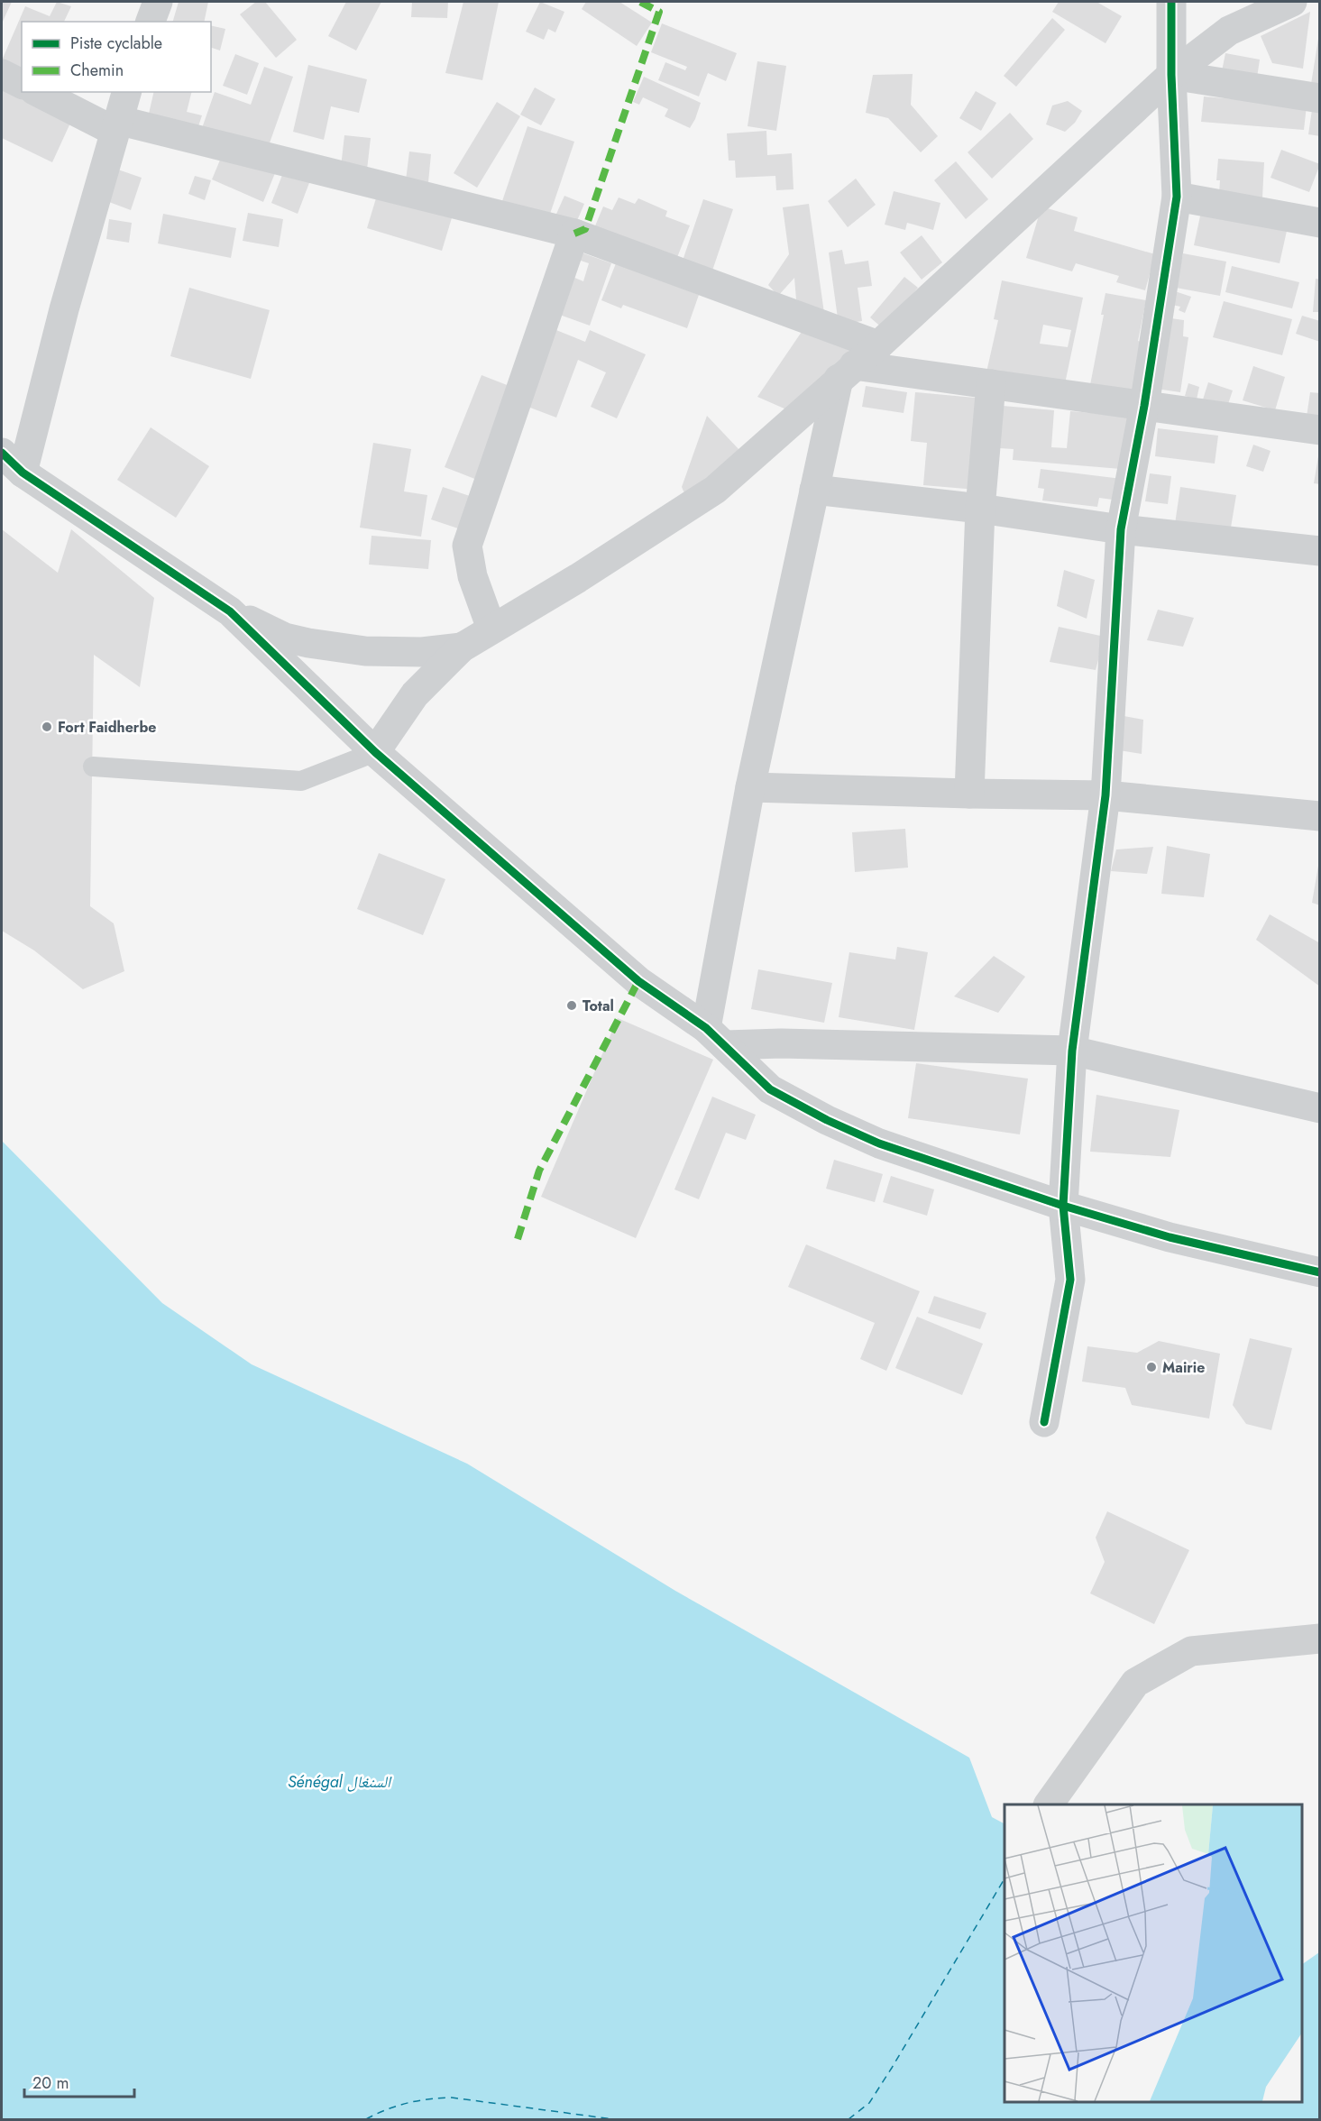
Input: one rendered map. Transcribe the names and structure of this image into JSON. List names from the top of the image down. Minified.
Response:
{"water":["Sénégal السنغال"],"places":["Fort Faidherbe","Total","Mairie"],"legend":["Piste cyclable","Chemin"],"scale_bar":"20 m"}
